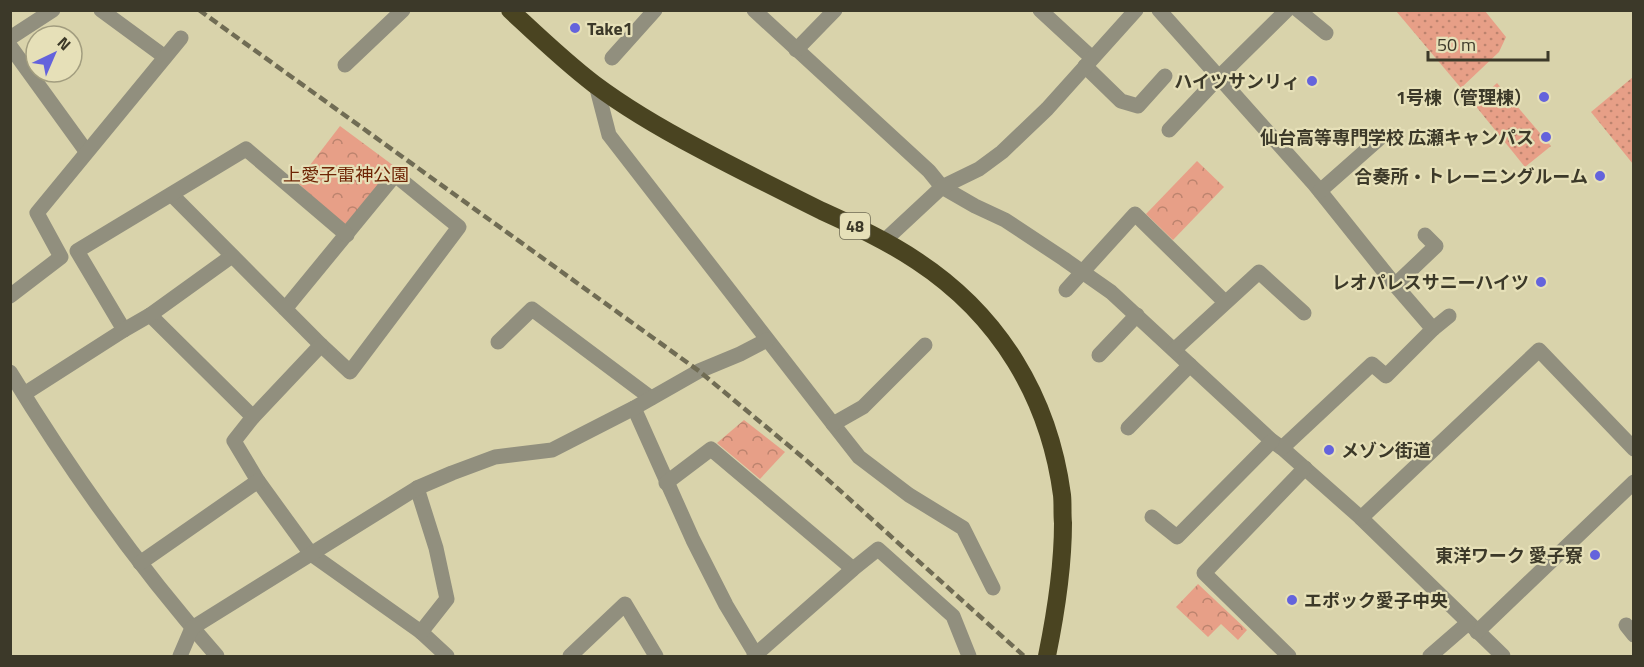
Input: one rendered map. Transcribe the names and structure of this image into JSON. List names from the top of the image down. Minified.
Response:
{"streets":{"highway":["48"]},"parks":["上愛子雷神公園"],"places":["Take1","ハイツサンリィ","1号棟（管理棟）","仙台高等専門学校 広瀬キャンパス","合奏所・トレーニングルーム","レオパレスサニーハイツ","メゾン街道","東洋ワーク 愛子寮","エポック愛子中央"],"scale_bar":"50 m","north":"top right"}
